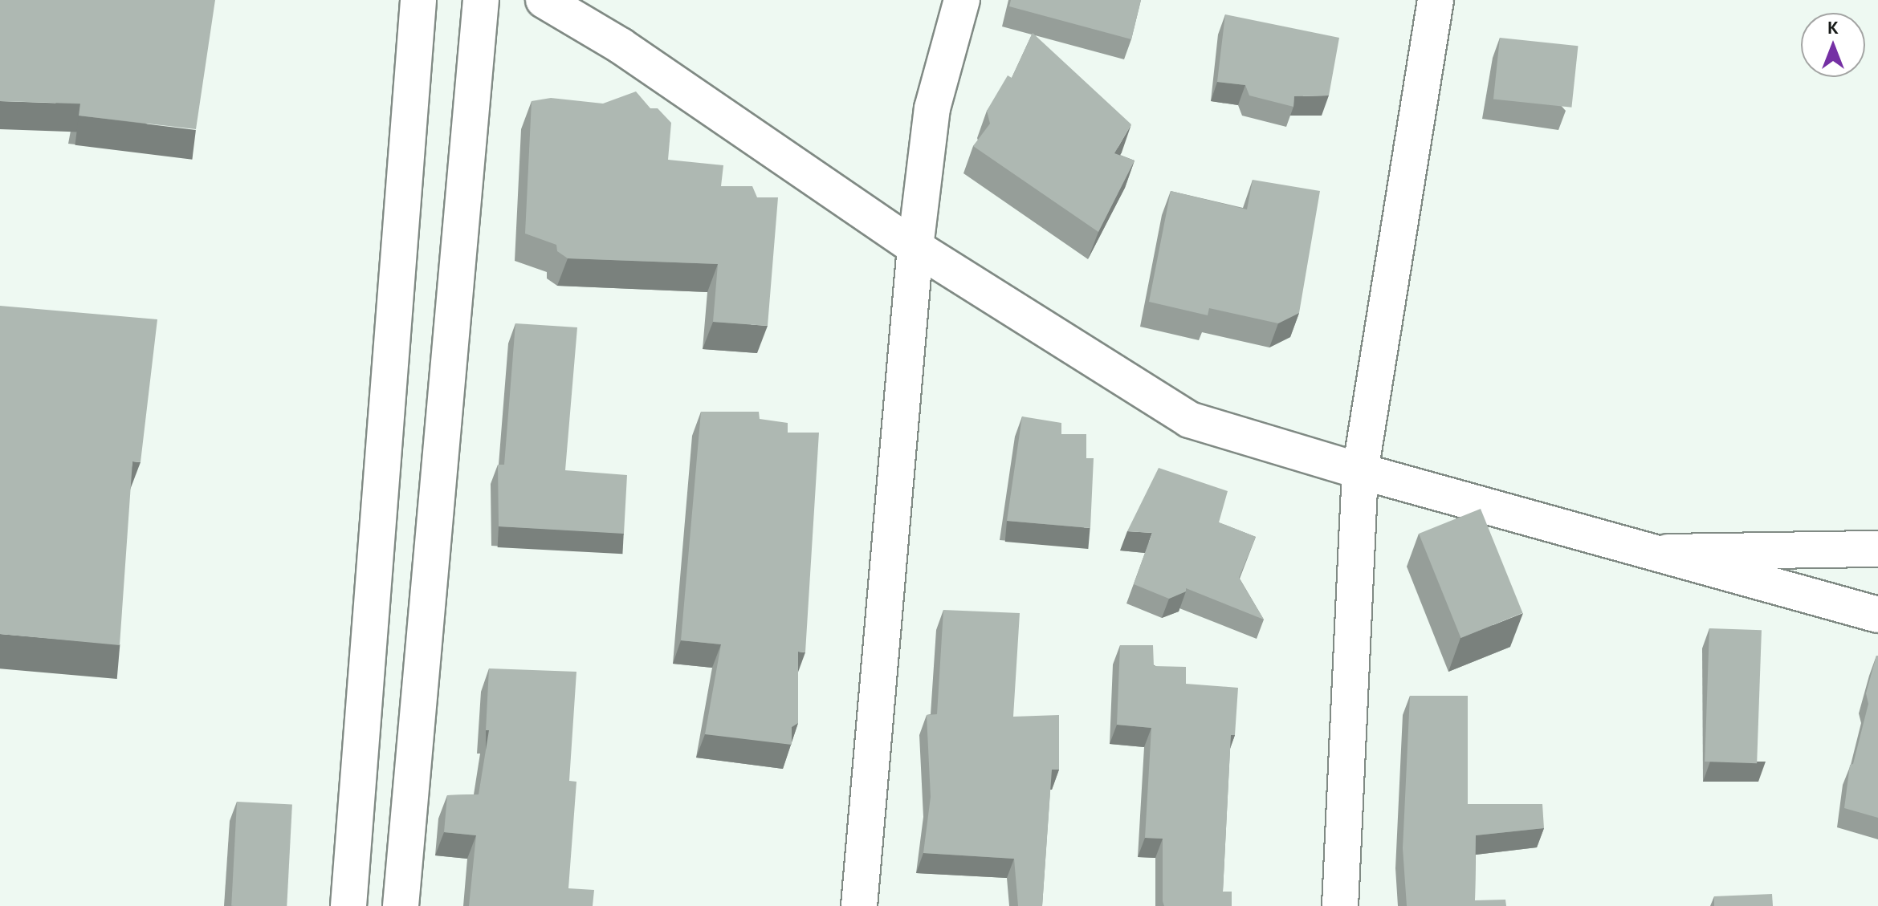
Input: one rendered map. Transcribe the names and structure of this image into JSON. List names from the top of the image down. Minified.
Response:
{"north":"top"}
